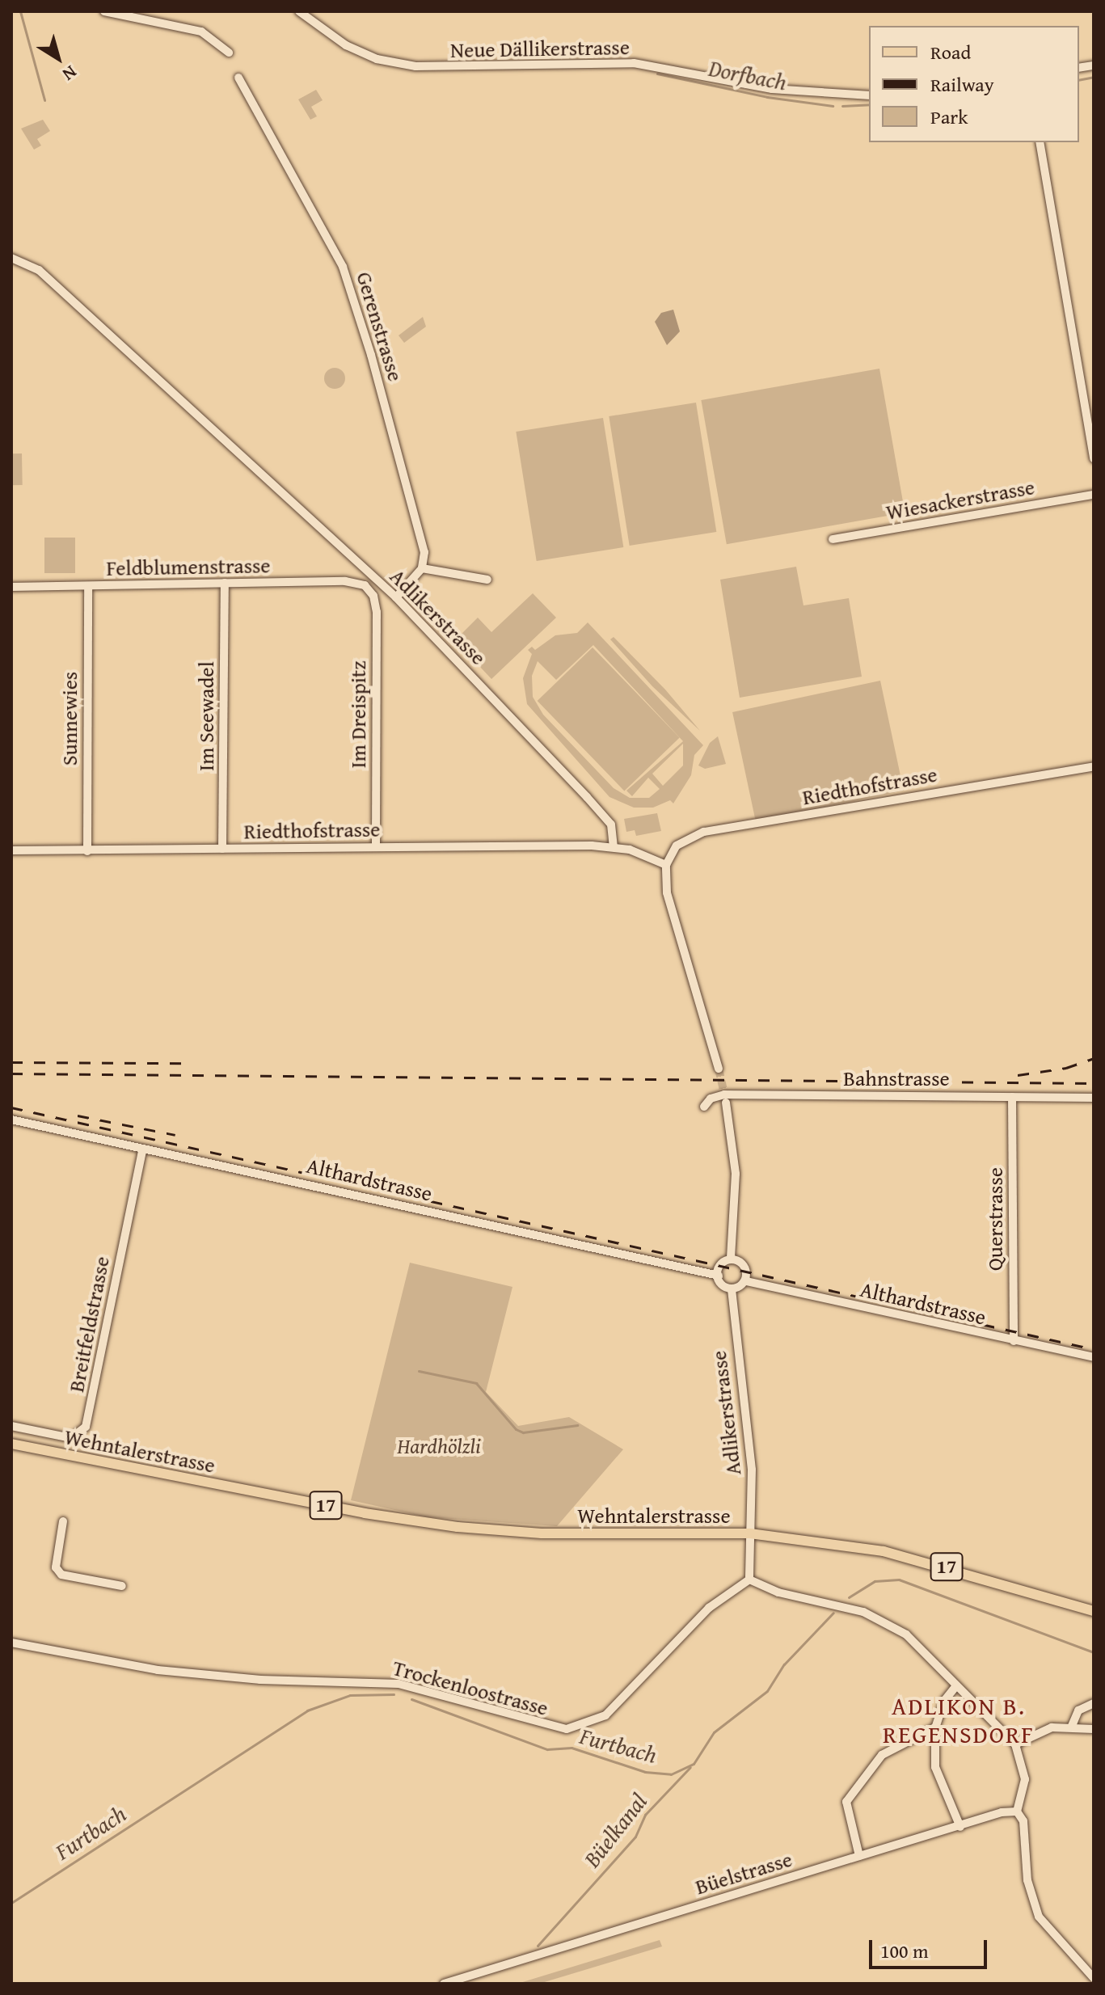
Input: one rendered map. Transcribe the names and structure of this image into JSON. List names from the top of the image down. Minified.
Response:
{"streets":{"main road":["Wehntalerstrasse","17"],"street":["Neue Dällikerstrasse","Gerenstrasse","Wiesackerstrasse","Feldblumenstrasse","Adlikerstrasse","Im Dreispitz","Im Seewadel","Sunnewies","Riedthofstrasse","Bahnstrasse","Althardstrasse","Querstrasse","Breitfeldstrasse","Trockenloostrasse","Büelstrasse"]},"crossings":[["Feldblumenstrasse","Im Dreispitz"],["Feldblumenstrasse","Im Seewadel"],["Feldblumenstrasse","Sunnewies"],["Adlikerstrasse","Riedthofstrasse"],["Adlikerstrasse","Althardstrasse"],["Adlikerstrasse","Wehntalerstrasse"],["Adlikerstrasse","17"],["Im Dreispitz","Riedthofstrasse"],["Im Seewadel","Riedthofstrasse"],["Sunnewies","Riedthofstrasse"],["Bahnstrasse","Querstrasse"],["Althardstrasse","Querstrasse"],["Althardstrasse","Breitfeldstrasse"],["Wehntalerstrasse","17"],["Wehntalerstrasse","Trockenloostrasse"]],"districts":["ADLIKON B. REGENSDORF"],"water":["Dorfbach","Furtbach","Büelkanal"],"parks":["Hardhölzli"],"legend":["Road","Railway","Park"],"scale_bar":"100 m","north":"bottom right"}
